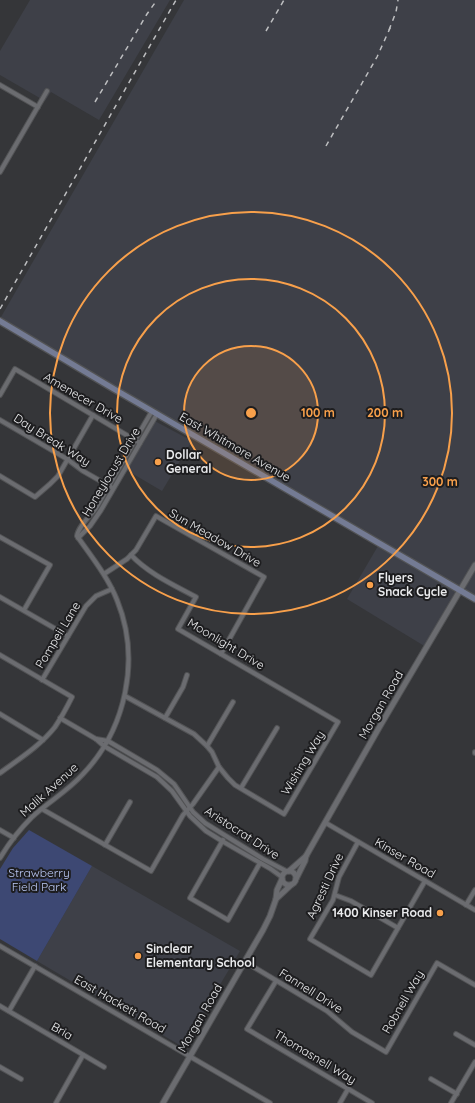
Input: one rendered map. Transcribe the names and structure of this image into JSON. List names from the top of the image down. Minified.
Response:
{"streets":{"main road":["East Whitmore Avenue"],"street":["Amenecer Drive","Day Break Way","Honeylocust Drive","Sun Meadow Drive","Pompeii Lane","Moonlight Drive","Morgan Road","Wishing Way","Malik Avenue","Aristocrat Drive","Kinser Road","Agresti Drive","Fannell Drive","Robnell Way","East Hackett Road","Bria","Thomasnell Way"]},"crossings":[["Amenecer Drive","Honeylocust Drive"],["Day Break Way","Honeylocust Drive"],["East Whitmore Avenue","Honeylocust Drive"],["East Whitmore Avenue","Morgan Road"],["Honeylocust Drive","Malik Avenue"],["Sun Meadow Drive","Moonlight Drive"],["Pompeii Lane","Malik Avenue"],["Moonlight Drive","Wishing Way"],["Morgan Road","Aristocrat Drive"],["Morgan Road","Kinser Road"],["Morgan Road","Fannell Drive"],["Morgan Road","East Hackett Road"],["Malik Avenue","Aristocrat Drive"],["Kinser Road","Agresti Drive"],["Fannell Drive","Robnell Way"],["Fannell Drive","Thomasnell Way"]],"parks":["Strawberry Field Park"],"places":["Dollar General","Flyers Snack Cycle","1400 Kinser Road","Sinclear Elementary School"],"rings":["100 m","200 m","300 m"]}
